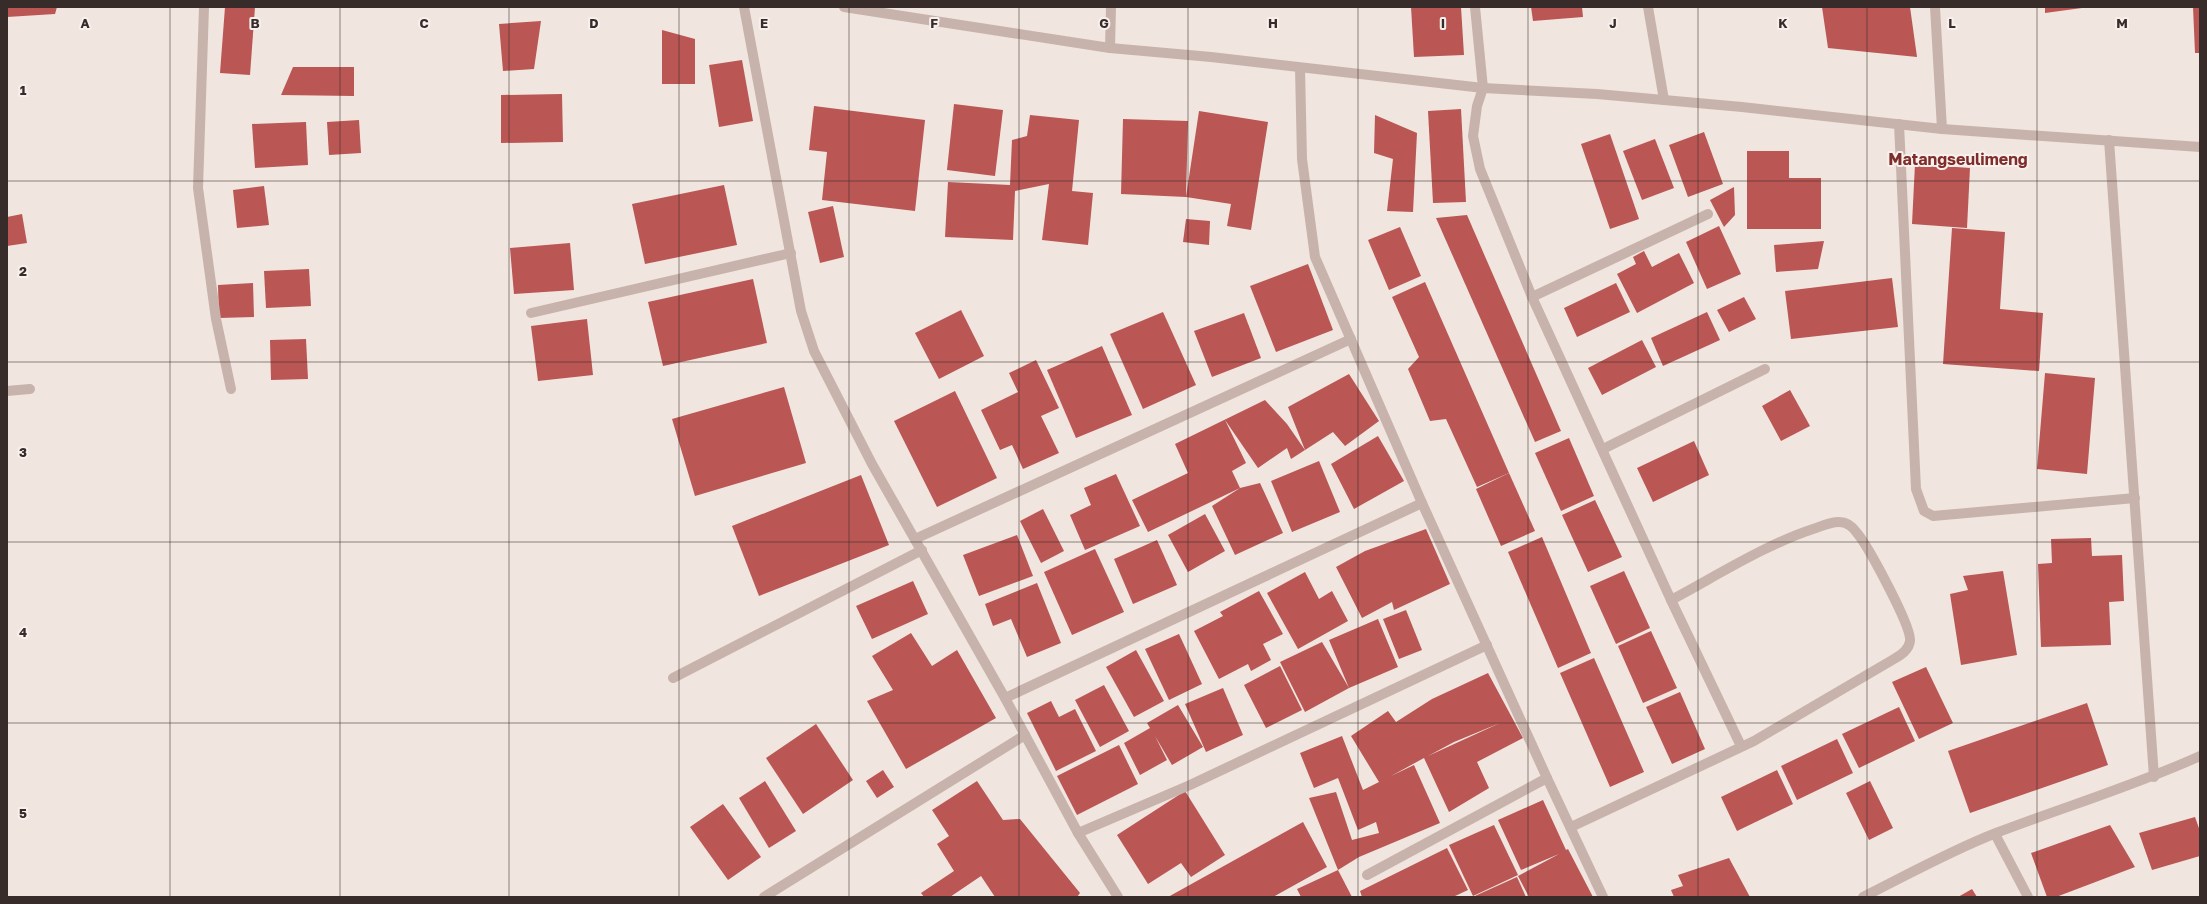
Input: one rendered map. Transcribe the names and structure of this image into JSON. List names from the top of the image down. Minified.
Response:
{"districts":["Matangseulimeng"],"grid":{"columns":["A","B","C","D","E","F","G","H","I","J","K","L","M"],"rows":["1","2","3","4","5"]}}
